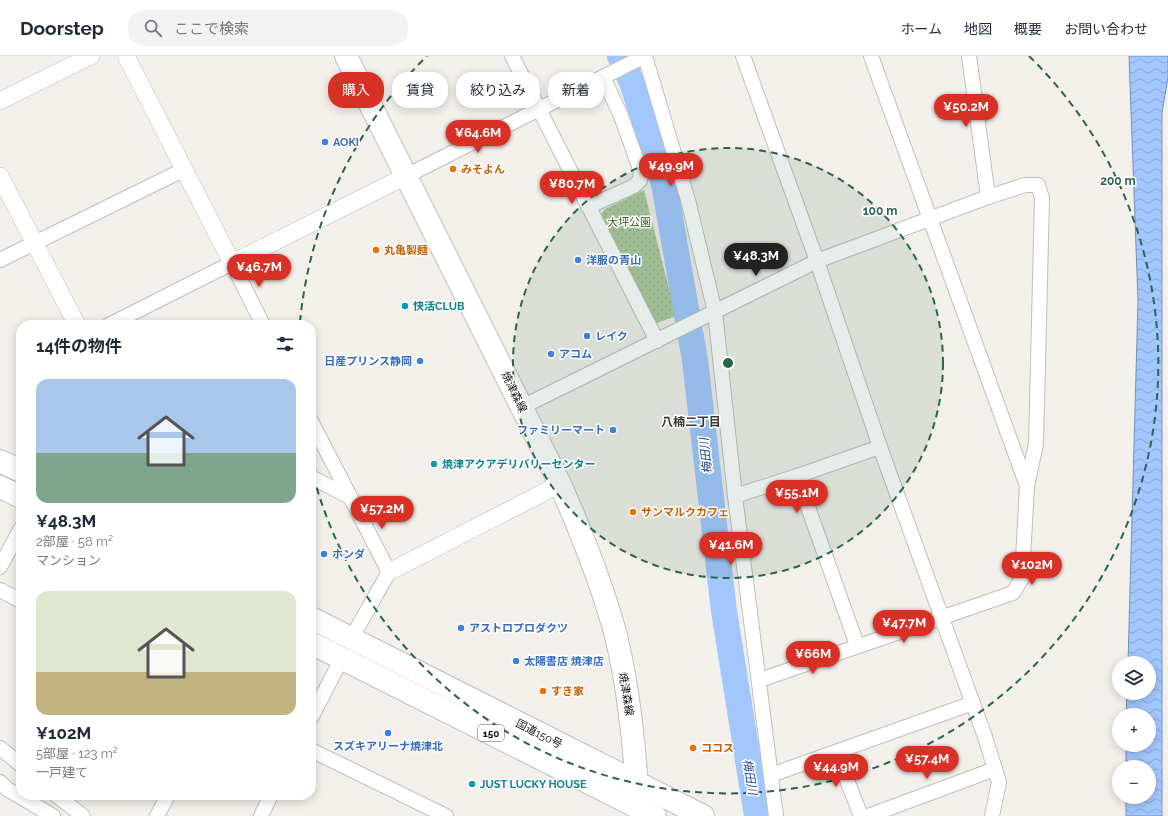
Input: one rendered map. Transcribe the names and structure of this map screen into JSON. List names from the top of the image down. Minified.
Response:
{"streets":{"main road":["焼津森線","150","国道150号"]},"crossings":[["焼津森線","国道150号"]],"districts":["八楠二丁目"],"water":["梅田川"],"parks":["大坪公園"],"places":["AOKI","みそよん","丸亀製麺","洋服の青山","快活CLUB","レイク","アコム","日産プリンス静岡","ファミリーマート","焼津アクアデリバリーセンター","サンマルクカフェ","ホンダ","アストロプロダクツ","太陽書店 焼津店","すき家","スズキアリーナ焼津北","ココス","JUST LUCKY HOUSE"],"page":{"header":"Doorstep","search":"ここで検索","nav":["ホーム","地図","概要","お問い合わせ"],"chip":["購入","賃貸","絞り込み","新着"],"price":["¥50.2M","¥64.6M","¥49.9M","¥80.7M","¥48.3M","¥46.7M","¥55.1M","¥57.2M","¥41.6M","¥102M","¥47.7M","¥66M","¥57.4M","¥44.9M"],"heading":"14件の物件","list":[{"name":"¥48.3M","note":"2部屋 · 58 m² · マンション"},{"name":"¥102M","note":"5部屋 · 123 m² · 一戸建て"}],"map_buttons":["+","−"]},"rings":["200 m","100 m"]}
